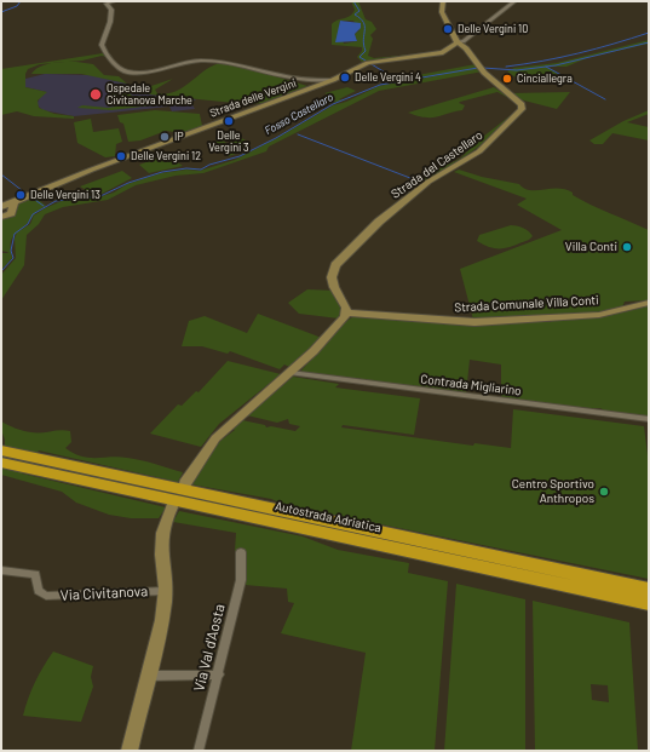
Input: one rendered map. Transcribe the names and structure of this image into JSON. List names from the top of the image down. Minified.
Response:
{"streets":{"highway":["Autostrada Adriatica"],"street":["Strada delle Vergini","Strada del Castellaro","Strada Comunale Villa Conti","Contrada Migliarino","Via Civitanova","Via Val d'Aosta"]},"crossings":[["Strada delle Vergini","Strada del Castellaro"],["Strada del Castellaro","Strada Comunale Villa Conti"]],"water":["Fosso Castellaro"],"places":["Delle Vergini 10","Delle Vergini 4","Cinciallegra","Ospedale Civitanova Marche","Delle Vergini 3","IP","Delle Vergini 12","Delle Vergini 13","Villa Conti","Centro Sportivo Anthropos"]}
